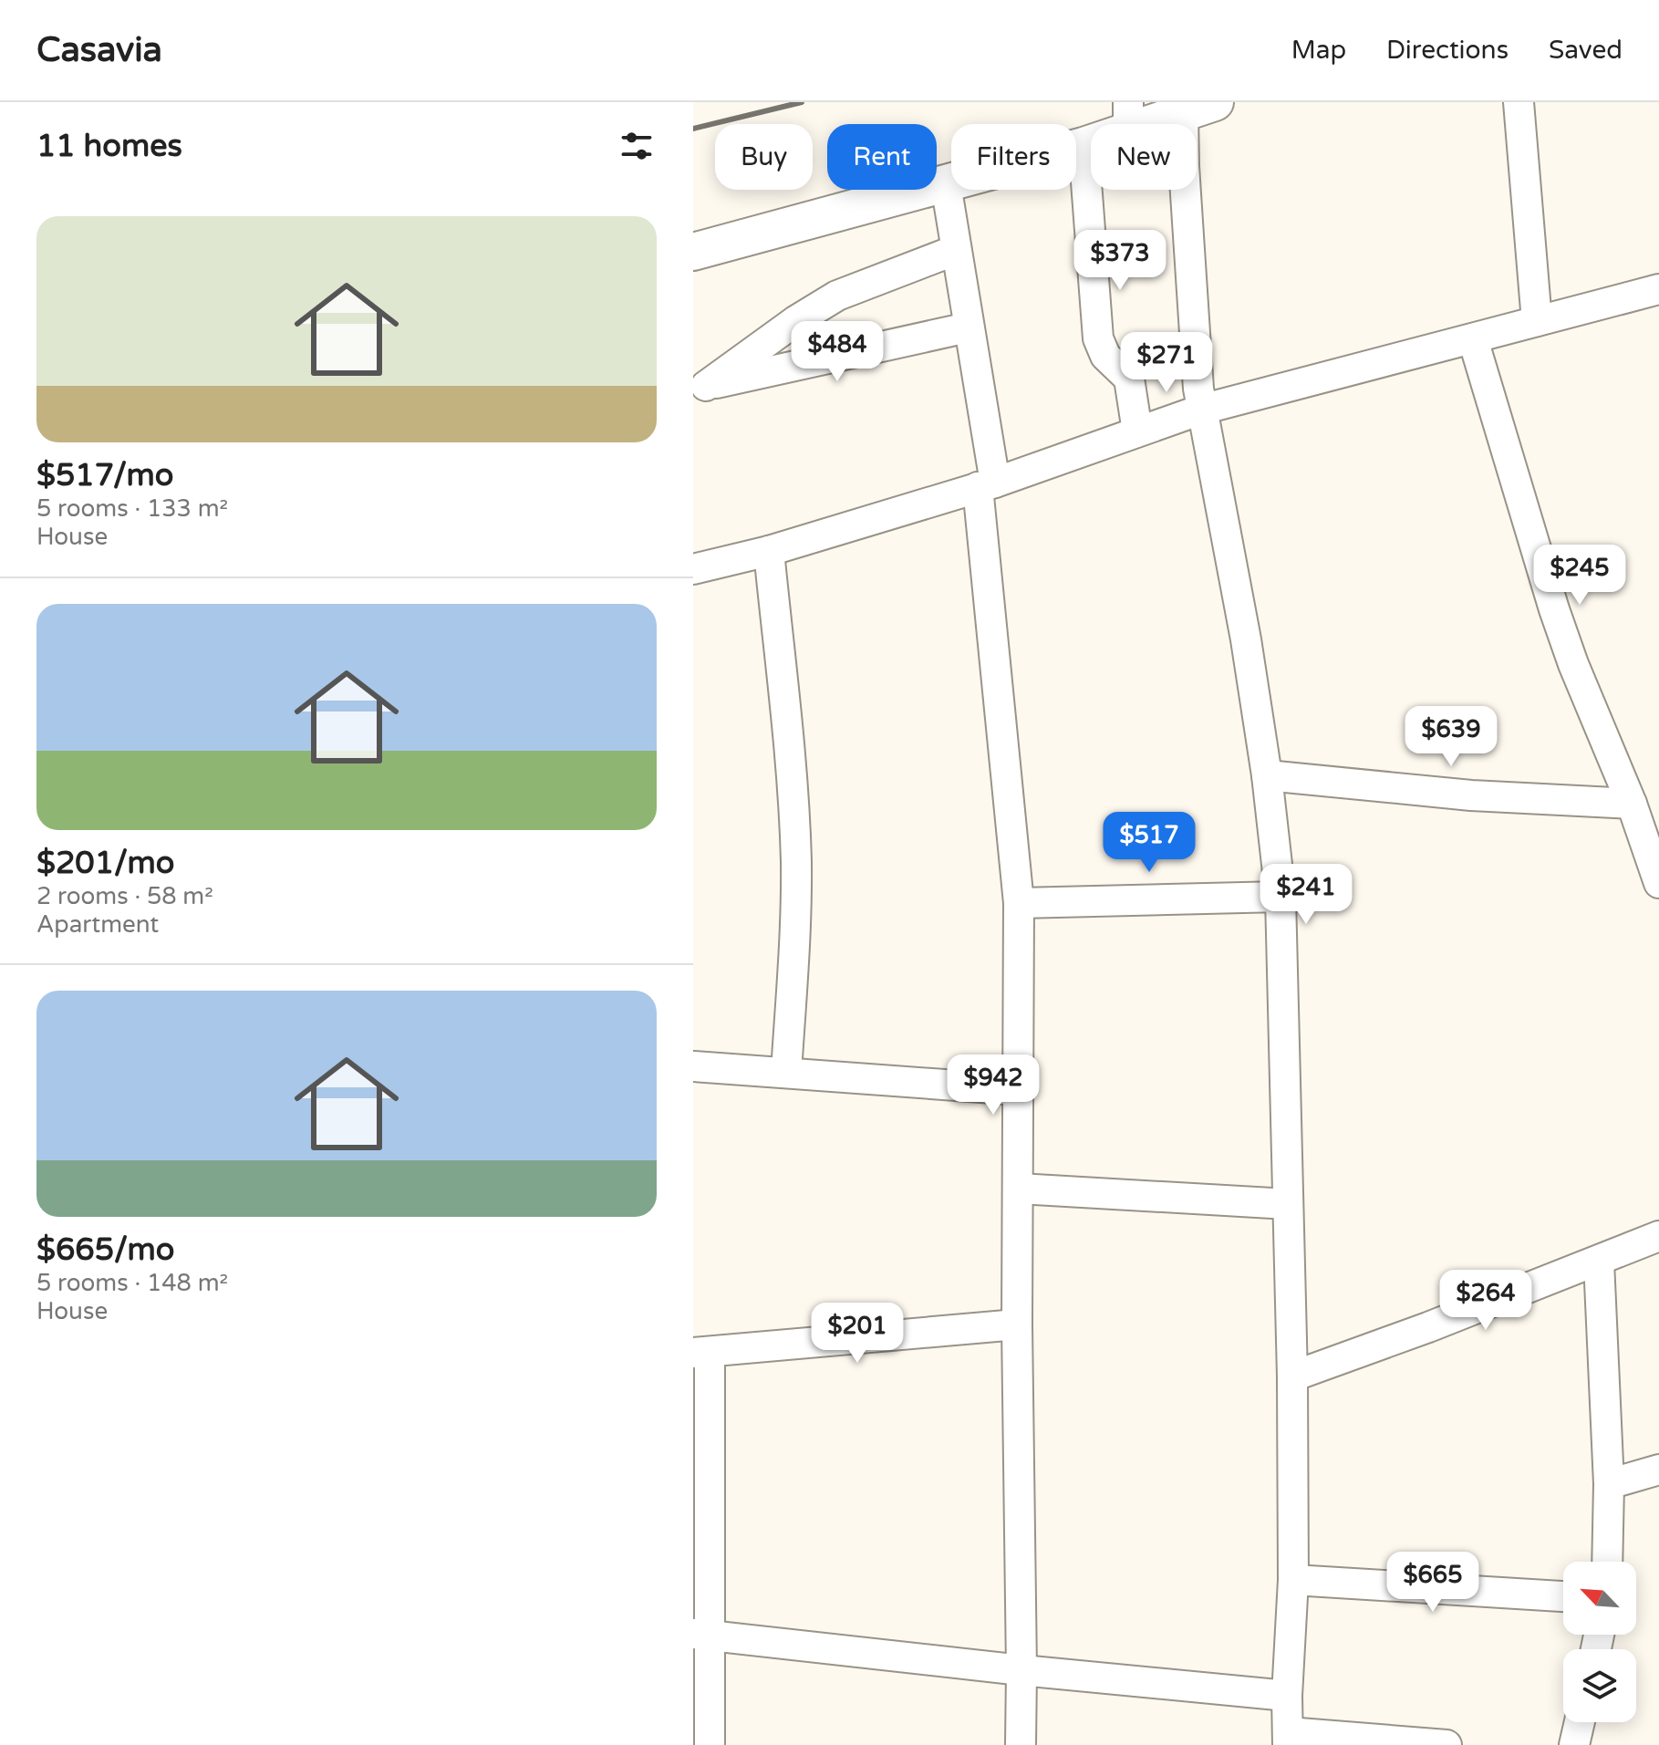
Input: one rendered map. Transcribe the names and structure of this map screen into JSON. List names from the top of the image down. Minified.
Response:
{"north":"top left","page":{"header":"Casavia","nav":["Map","Directions","Saved"],"heading":"11 homes","chip":["Buy","Rent","Filters","New"],"list":[{"name":"$517/mo","note":"5 rooms · 133 m² · House"},{"name":"$201/mo","note":"2 rooms · 58 m² · Apartment"},{"name":"$665/mo","note":"5 rooms · 148 m² · House"}],"price":["$373","$484","$271","$245","$639","$517","$241","$942","$264","$201","$665"]}}
